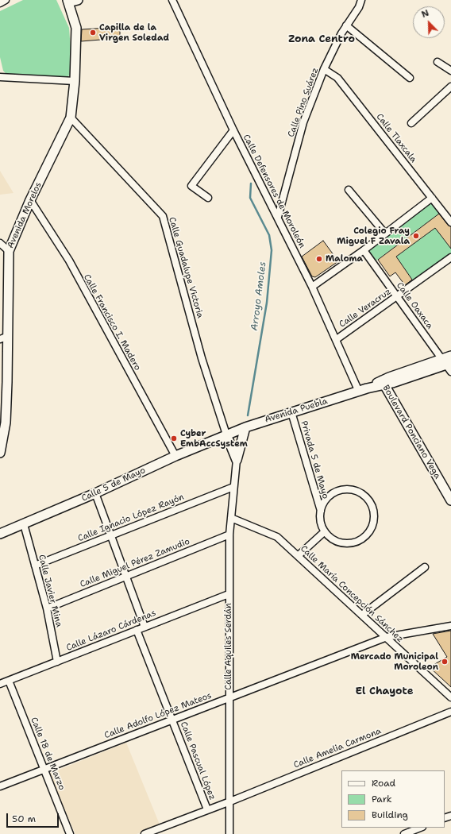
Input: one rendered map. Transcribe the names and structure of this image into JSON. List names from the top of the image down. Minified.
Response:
{"streets":{"street":["Calle Pino Suárez","Calle Tlaxcala","Calle Defensores de Moroleón","Avenida Morelos","Calle Guadalupe Victoria","Calle Oaxaca","Calle Veracruz","Calle Francisco I. Madero","Avenida Puebla","Boulevard Ponciano Vega","Privada 5 de Mayo","Calle 5 de Mayo","Calle Ignacio López Rayón","Calle Miguel Pérez Zamudio","Calle Javier Mina","Calle María Concepción Sánchez","Calle Lázaro Cárdenas","Calle Aquiles Serdán","Calle Adolfo López Mateos","Calle Amelia Carmona","Calle 18 de Marzo","Calle Pascual López"]},"crossings":[["Calle Pino Suárez","Calle Tlaxcala"],["Calle Pino Suárez","Calle Defensores de Moroleón"],["Calle Defensores de Moroleón","Calle Veracruz"],["Calle Defensores de Moroleón","Avenida Puebla"],["Avenida Morelos","Calle Guadalupe Victoria"],["Avenida Morelos","Calle Francisco I. Madero"],["Calle Guadalupe Victoria","Avenida Puebla"],["Calle Guadalupe Victoria","Calle 5 de Mayo"],["Calle Guadalupe Victoria","Calle Aquiles Serdán"],["Calle Oaxaca","Calle Veracruz"],["Calle Oaxaca","Avenida Puebla"],["Calle Francisco I. Madero","Calle 5 de Mayo"],["Avenida Puebla","Boulevard Ponciano Vega"],["Avenida Puebla","Privada 5 de Mayo"],["Avenida Puebla","Calle 5 de Mayo"],["Avenida Puebla","Calle Aquiles Serdán"],["Calle 5 de Mayo","Calle Javier Mina"],["Calle 5 de Mayo","Calle Aquiles Serdán"],["Calle Ignacio López Rayón","Calle Javier Mina"],["Calle Ignacio López Rayón","Calle Aquiles Serdán"],["Calle Miguel Pérez Zamudio","Calle Javier Mina"],["Calle Miguel Pérez Zamudio","Calle Aquiles Serdán"],["Calle Javier Mina","Calle Lázaro Cárdenas"],["Calle María Concepción Sánchez","Calle Aquiles Serdán"],["Calle María Concepción Sánchez","Calle Adolfo López Mateos"],["Calle Lázaro Cárdenas","Calle Aquiles Serdán"],["Calle Lázaro Cárdenas","Calle 18 de Marzo"],["Calle Lázaro Cárdenas","Calle Pascual López"],["Calle Aquiles Serdán","Calle Adolfo López Mateos"],["Calle Aquiles Serdán","Calle Amelia Carmona"],["Calle Adolfo López Mateos","Calle 18 de Marzo"],["Calle Adolfo López Mateos","Calle Pascual López"],["Calle Amelia Carmona","Calle Pascual López"]],"districts":["Zona Centro","El Chayote"],"water":["Arroyo Amoles"],"places":["Capilla de la Virgen Soledad","Colegio Fray Miguel F Zavala","Maloma","Cyber EmbAccSystem","Mercado Municipal Moroleon"],"legend":["Road","Park","Building"],"scale_bar":"50 m","north":"top left"}
